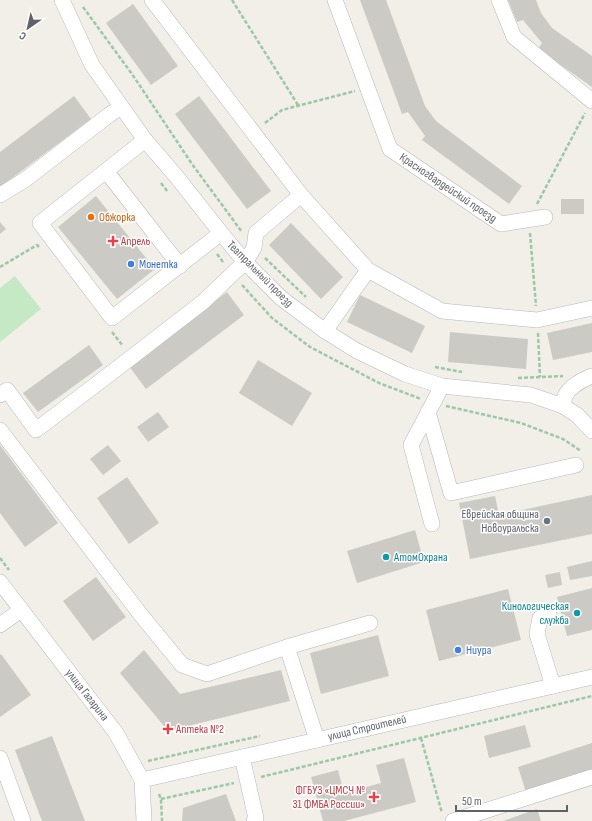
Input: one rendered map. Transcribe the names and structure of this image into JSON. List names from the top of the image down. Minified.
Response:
{"streets":{"street":["Красногвардейский проезд","Театральный проезд","улица Гагарина","улица Строителей"]},"crossings":[["улица Гагарина","улица Строителей"]],"places":{"other":["Обжорка","Монетка","Еврейская община Новоуральска","АтомОхрана","Кинологическая служба","Ниура"],"health":["Апрель","Аптека №2","ФГБУЗ «ЦМСЧ № 31 ФМБА России»"]},"scale_bar":"50 m","north":"bottom left"}
